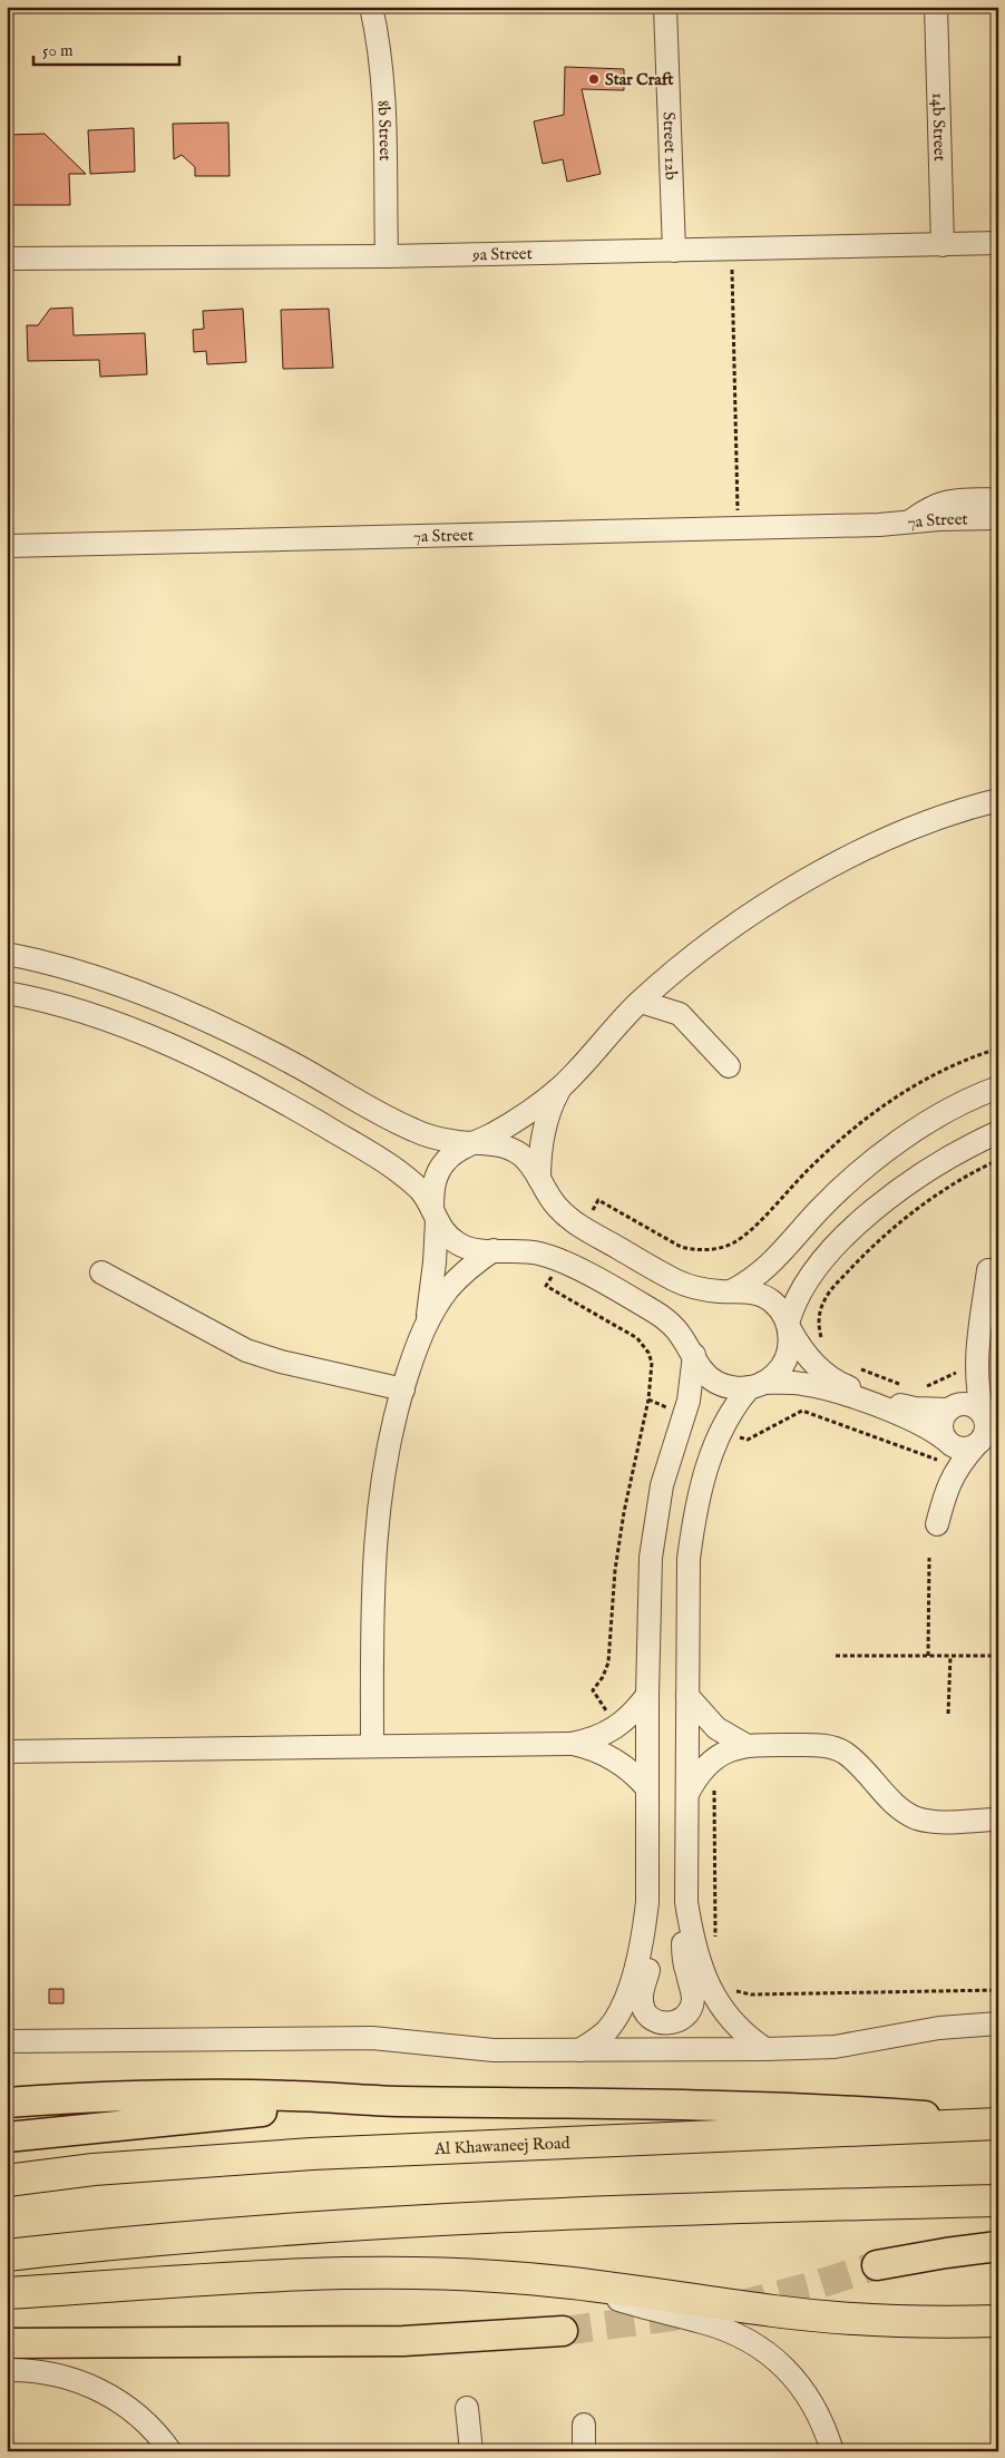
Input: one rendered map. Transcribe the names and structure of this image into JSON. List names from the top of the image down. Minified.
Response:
{"streets":{"highway":["Al Khawaneej Road"],"street":["14b Street","8b Street","Street 12b","9a Street","7a Street"]},"crossings":[["14b Street","9a Street"],["8b Street","9a Street"],["Street 12b","9a Street"]],"places":["Star Craft"],"scale_bar":"50 m"}
